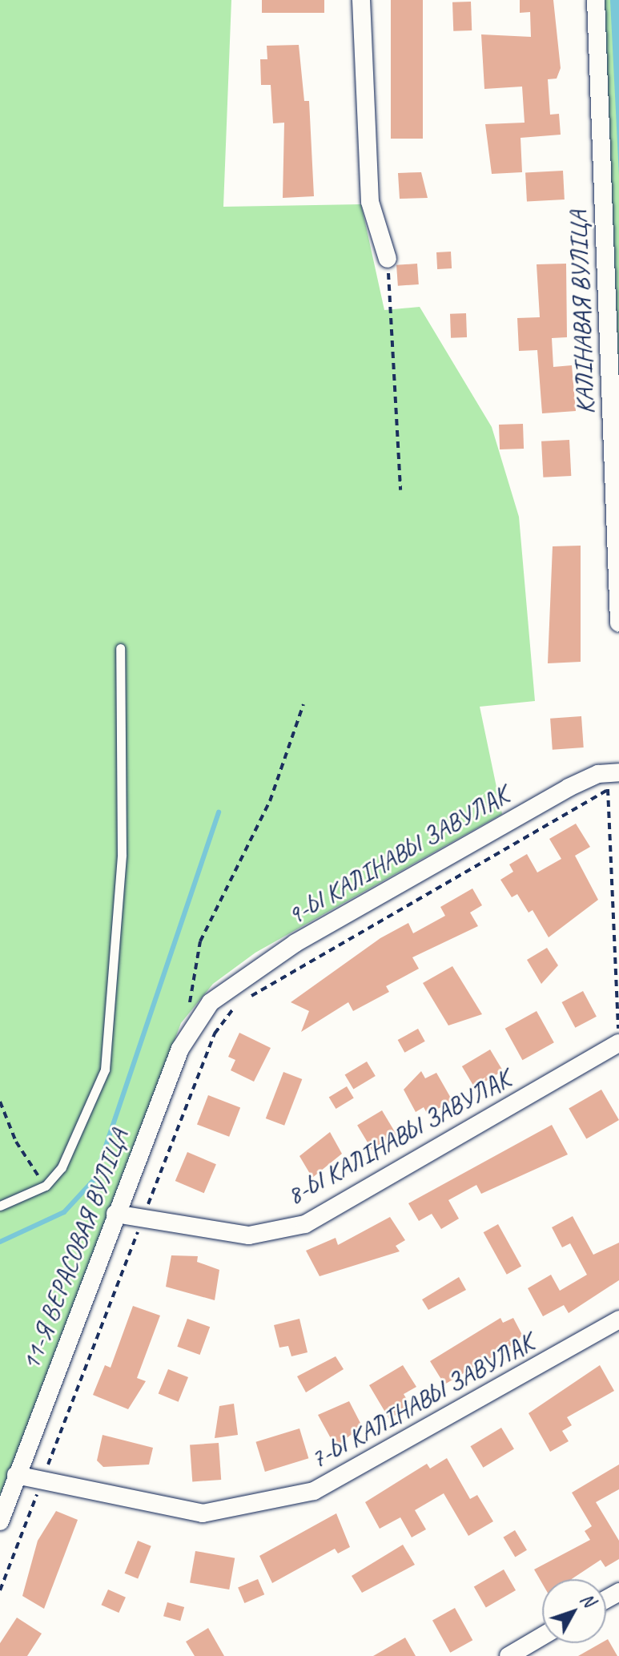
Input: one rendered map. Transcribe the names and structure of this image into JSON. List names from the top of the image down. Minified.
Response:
{"streets":{"street":["КАЛІНАВАЯ ВУЛІЦА","9-Ы КАЛІНАВЫ ЗАВУЛАК","8-Ы КАЛІНАВЫ ЗАВУЛАК","11-Я ВЕРАСОВАЯ ВУЛІЦА","7-Ы КАЛІНАВЫ ЗАВУЛАК"]},"crossings":[["9-Ы КАЛІНАВЫ ЗАВУЛАК","11-Я ВЕРАСОВАЯ ВУЛІЦА"],["8-Ы КАЛІНАВЫ ЗАВУЛАК","11-Я ВЕРАСОВАЯ ВУЛІЦА"],["11-Я ВЕРАСОВАЯ ВУЛІЦА","7-Ы КАЛІНАВЫ ЗАВУЛАК"]],"north":"top right"}
